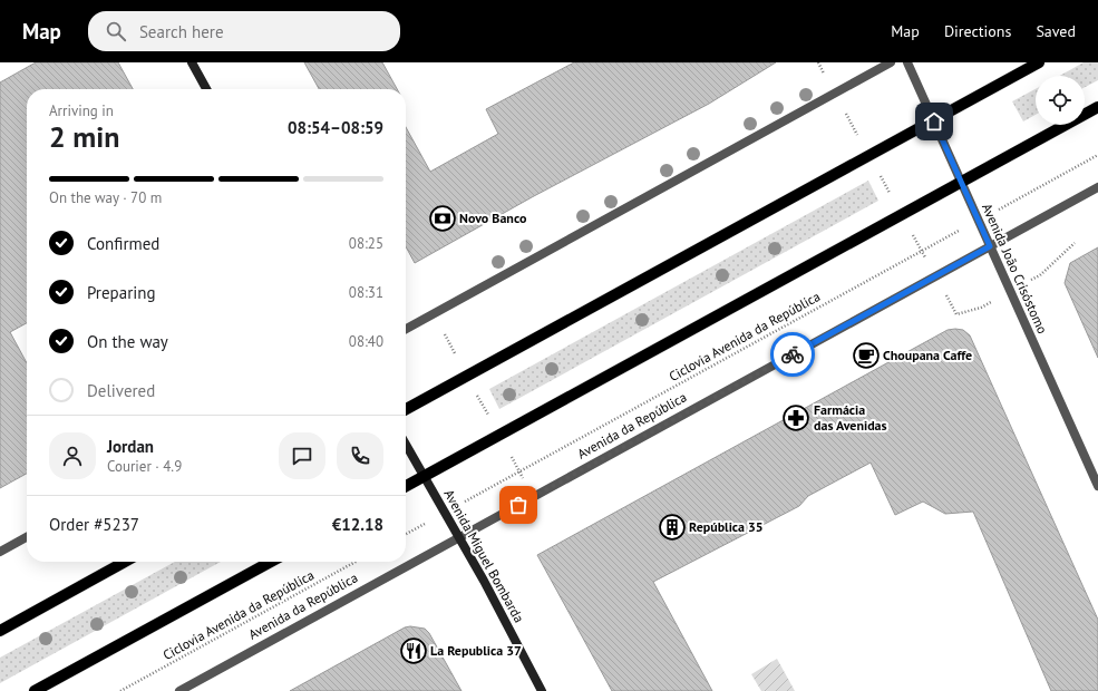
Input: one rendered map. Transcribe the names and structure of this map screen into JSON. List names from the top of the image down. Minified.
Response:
{"streets":{"street":["Avenida João Crisóstomo","Avenida da República","Avenida Miguel Bombarda"],"path":["Ciclovia Avenida da República"]},"crossings":[["Avenida João Crisóstomo","Ciclovia Avenida da República"],["Avenida João Crisóstomo","Avenida da República"],["Ciclovia Avenida da República","Avenida Miguel Bombarda"],["Avenida da República","Avenida Miguel Bombarda"]],"places":{"bank":["Novo Banco"],"cafe":["Choupana Caffe"],"pharmacy":["Farmácia das Avenidas"],"building":["República 35"],"restaurant":["La Republica 37"]},"page":{"header":"Map","search":"Search here","nav":["Map","Directions","Saved"],"heading":["2 min","Arriving in","08:54–08:59"],"panel":["Jordan","Courier · 4.9","Order #5237","€12.18"],"bar":"On the way · 70 m","list":[["Confirmed","08:25"],["Preparing","08:31"],["On the way","08:40"],"Delivered"]}}
